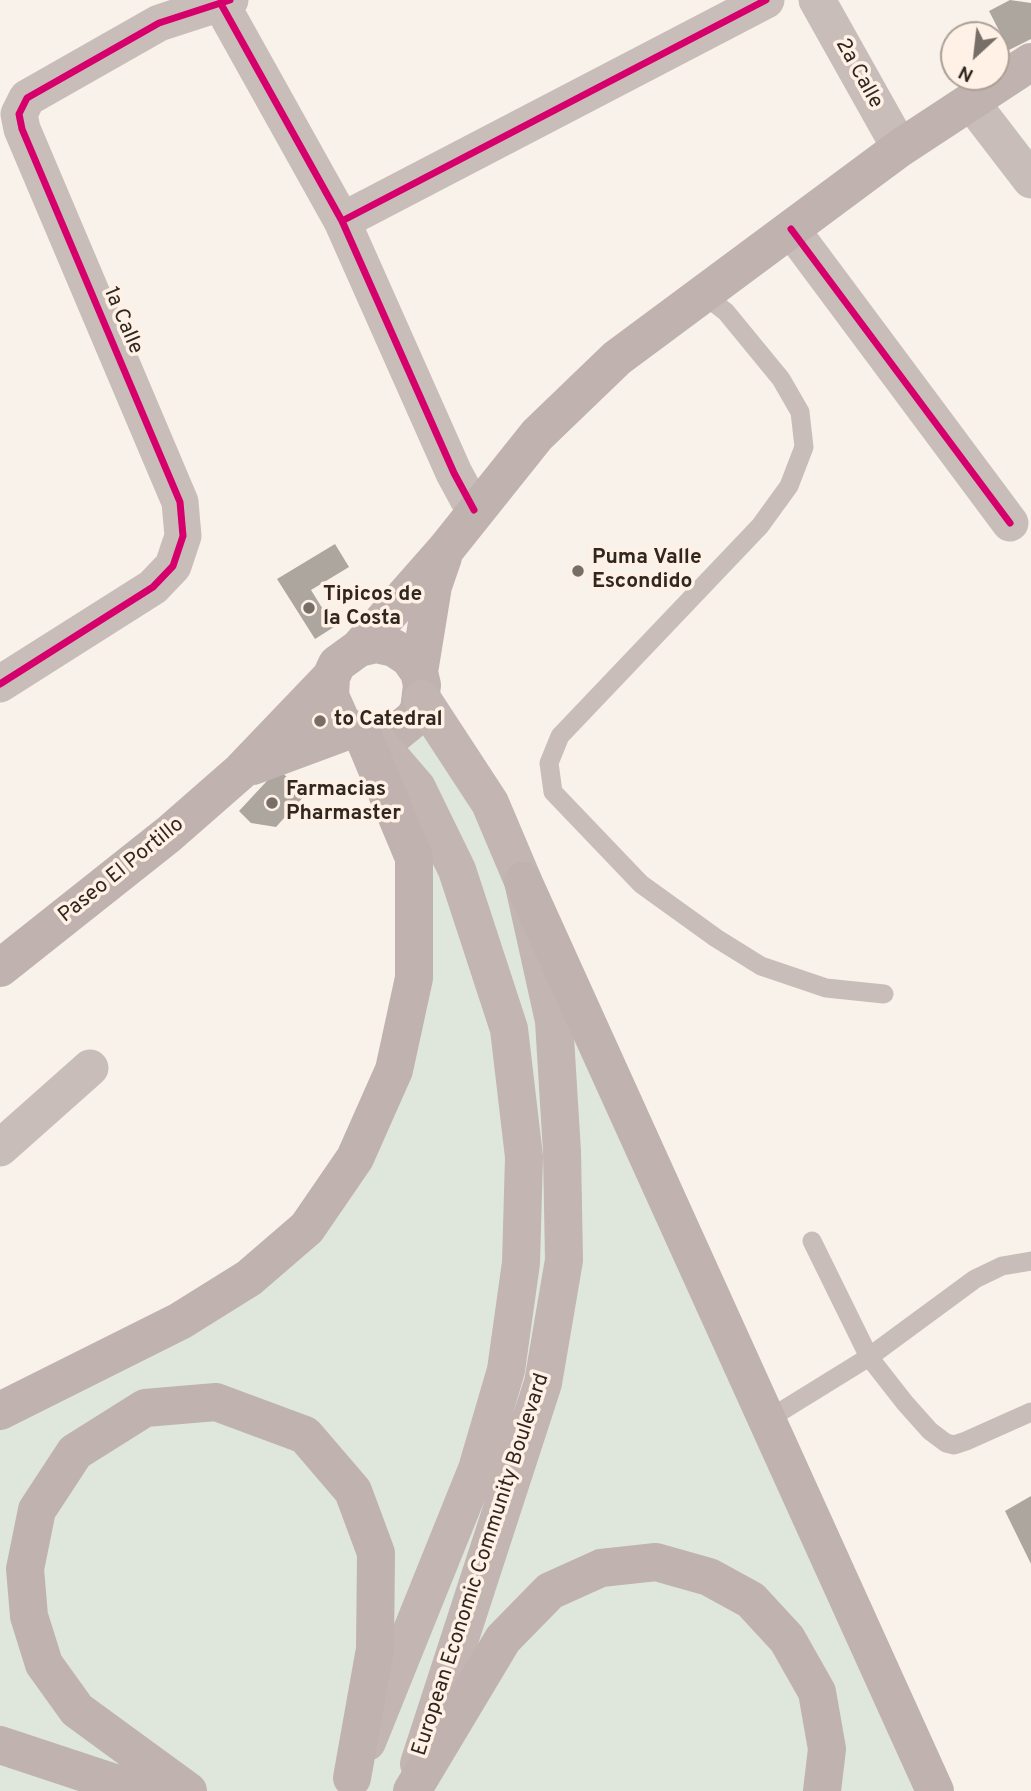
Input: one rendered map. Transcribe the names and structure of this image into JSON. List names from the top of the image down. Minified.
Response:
{"streets":{"main road":["Paseo El Portillo","European Economic Community Boulevard"],"street":["2a Calle","1a Calle"]},"crossings":[["Paseo El Portillo","European Economic Community Boulevard"]],"places":["Puma Valle Escondido","Tipicos de la Costa","to Catedral","Farmacias Pharmaster"],"north":"bottom left"}
